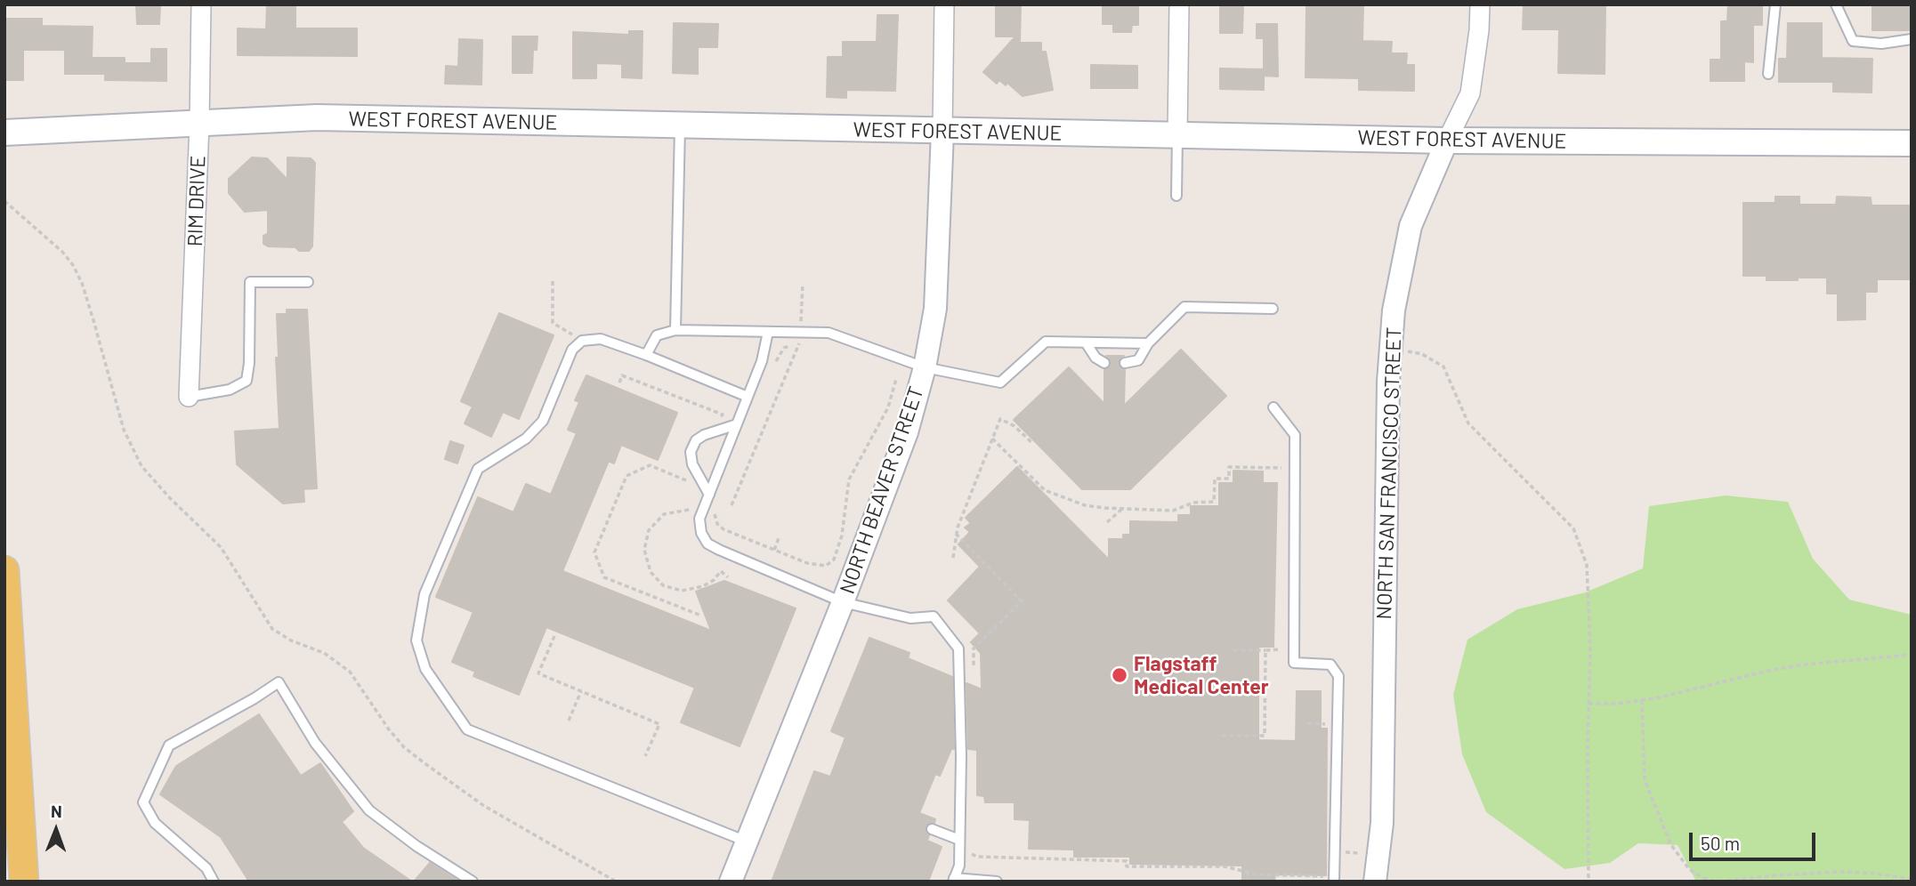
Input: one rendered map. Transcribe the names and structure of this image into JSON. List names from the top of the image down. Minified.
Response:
{"streets":{"main road":["WEST FOREST AVENUE"],"street":["RIM DRIVE","NORTH SAN FRANCISCO STREET","NORTH BEAVER STREET"]},"crossings":[["WEST FOREST AVENUE","RIM DRIVE"],["WEST FOREST AVENUE","NORTH SAN FRANCISCO STREET"],["WEST FOREST AVENUE","NORTH BEAVER STREET"]],"places":["Flagstaff Medical Center"],"scale_bar":"50 m","north":"top"}
